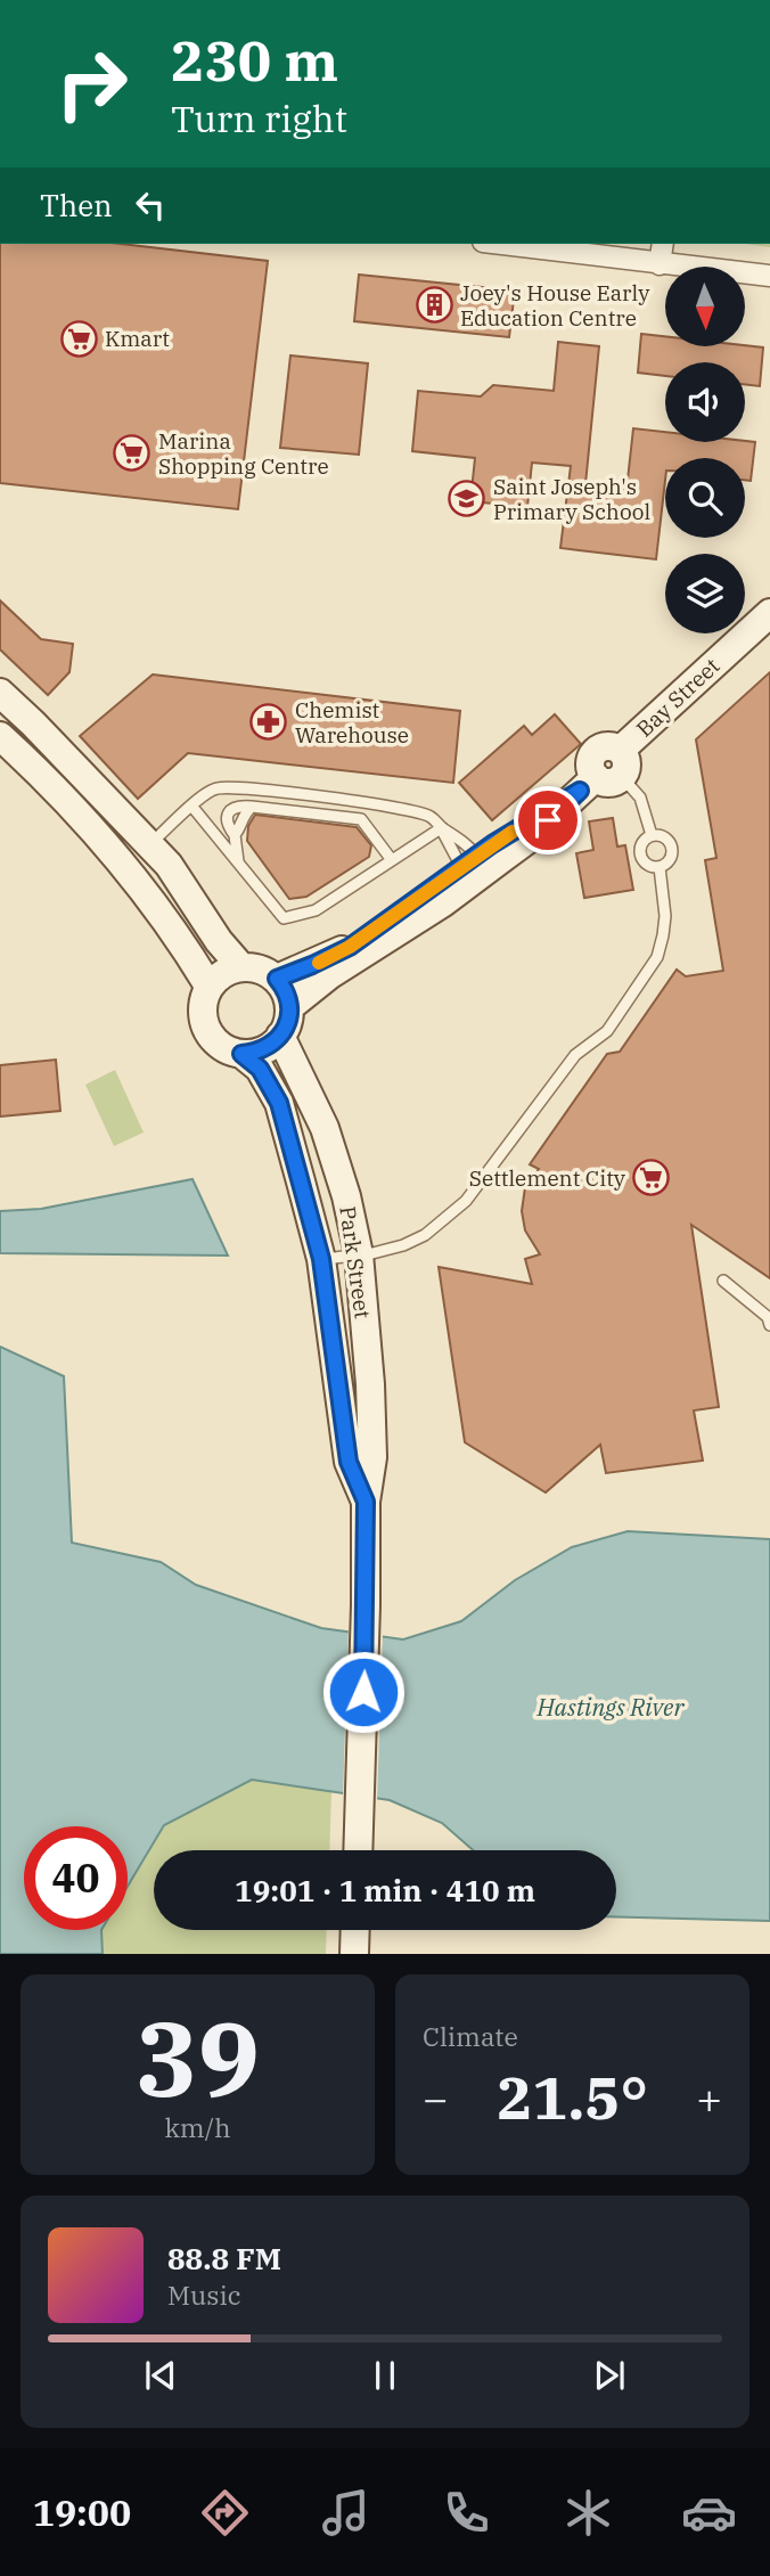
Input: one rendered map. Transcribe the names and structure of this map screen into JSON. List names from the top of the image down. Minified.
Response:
{"streets":{"street":["Bay Street","Park Street"]},"crossings":[["Bay Street","Park Street"]],"water":["Hastings River"],"places":{"building":["Joey's House Early Education Centre"],"supermarket":["Kmart","Marina Shopping Centre","Settlement City"],"school or university":["Saint Joseph's Primary School"],"pharmacy":["Chemist Warehouse"]},"north":"bottom","page":{"turn":["230 m","Turn right"],"then":"Then","limit":"40","trip":"19:01 · 1 min · 410 m","tile":[["39","km/h"],"Climate"],"heat":["−","21.5°","+"],"song":["88.8 FM","Music"],"tabs":"19:00"}}
